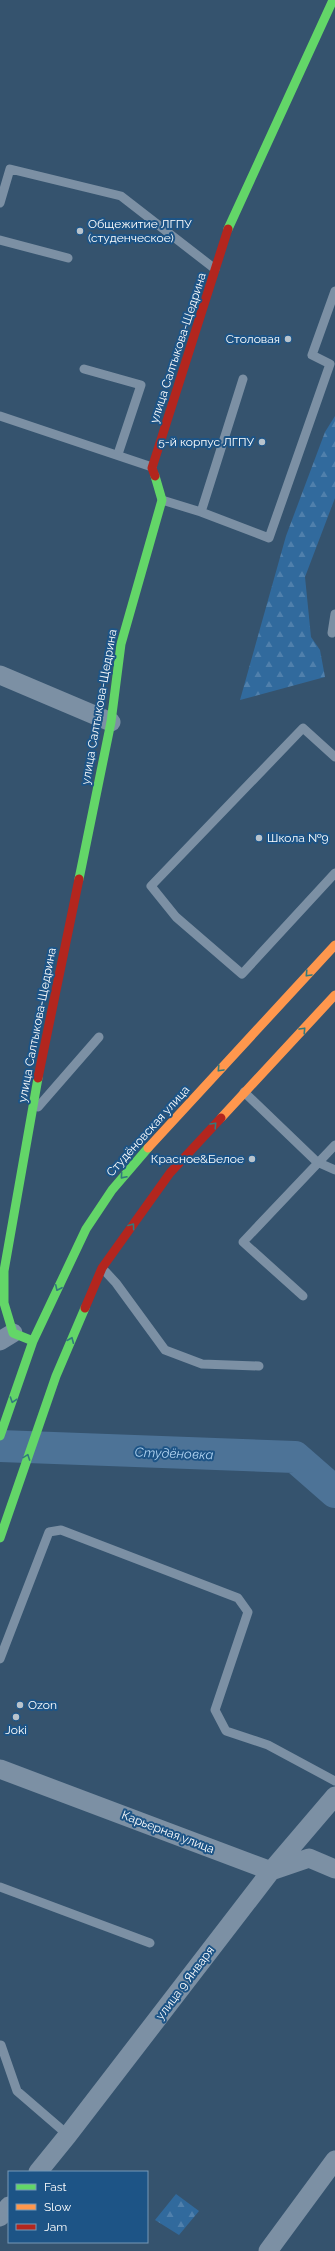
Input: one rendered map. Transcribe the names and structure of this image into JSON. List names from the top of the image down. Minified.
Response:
{"streets":{"street":["улица Салтыкова-Щедрина","Студёновская улица","Карьерная улица","улица 9 Января"]},"crossings":[["улица Салтыкова-Щедрина","Студёновская улица"],["Карьерная улица","улица 9 Января"]],"water":["Студёновка"],"places":["Общежитие ЛГПУ (студенческое)","Столовая","5-й корпус ЛГПУ","Школа №9","Красное&Белое","Ozon","Joki"],"legend":["Fast","Slow","Jam"]}
